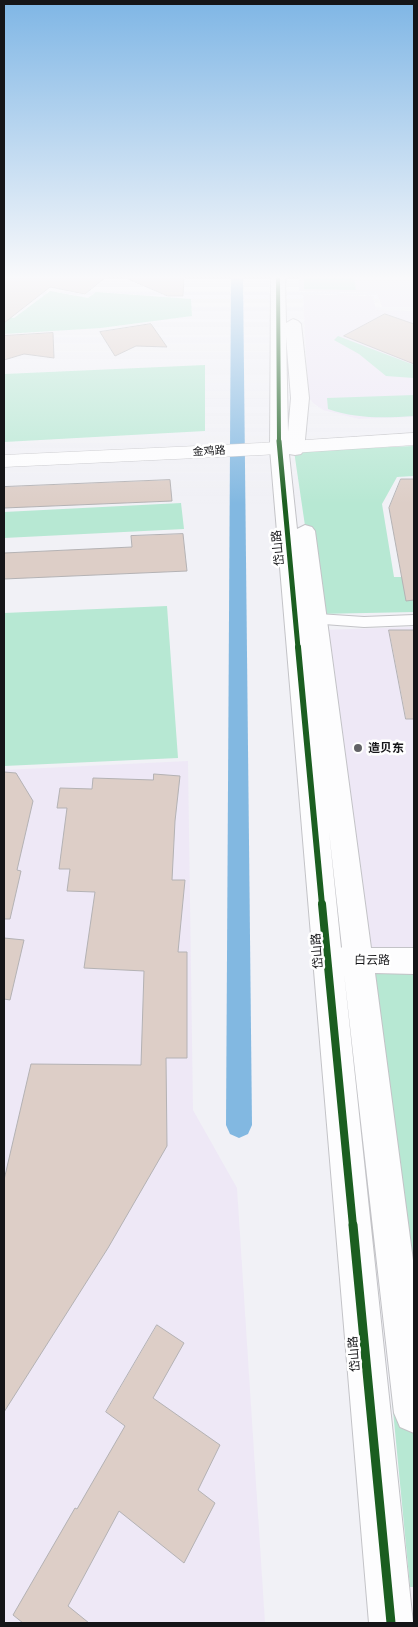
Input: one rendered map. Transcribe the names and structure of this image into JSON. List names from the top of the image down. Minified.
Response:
{"streets":{"main road":["金鸡路"],"street":["岱山路","白云路"]},"crossings":[["金鸡路","岱山路"],["岱山路","白云路"]],"places":["造贝东"]}
